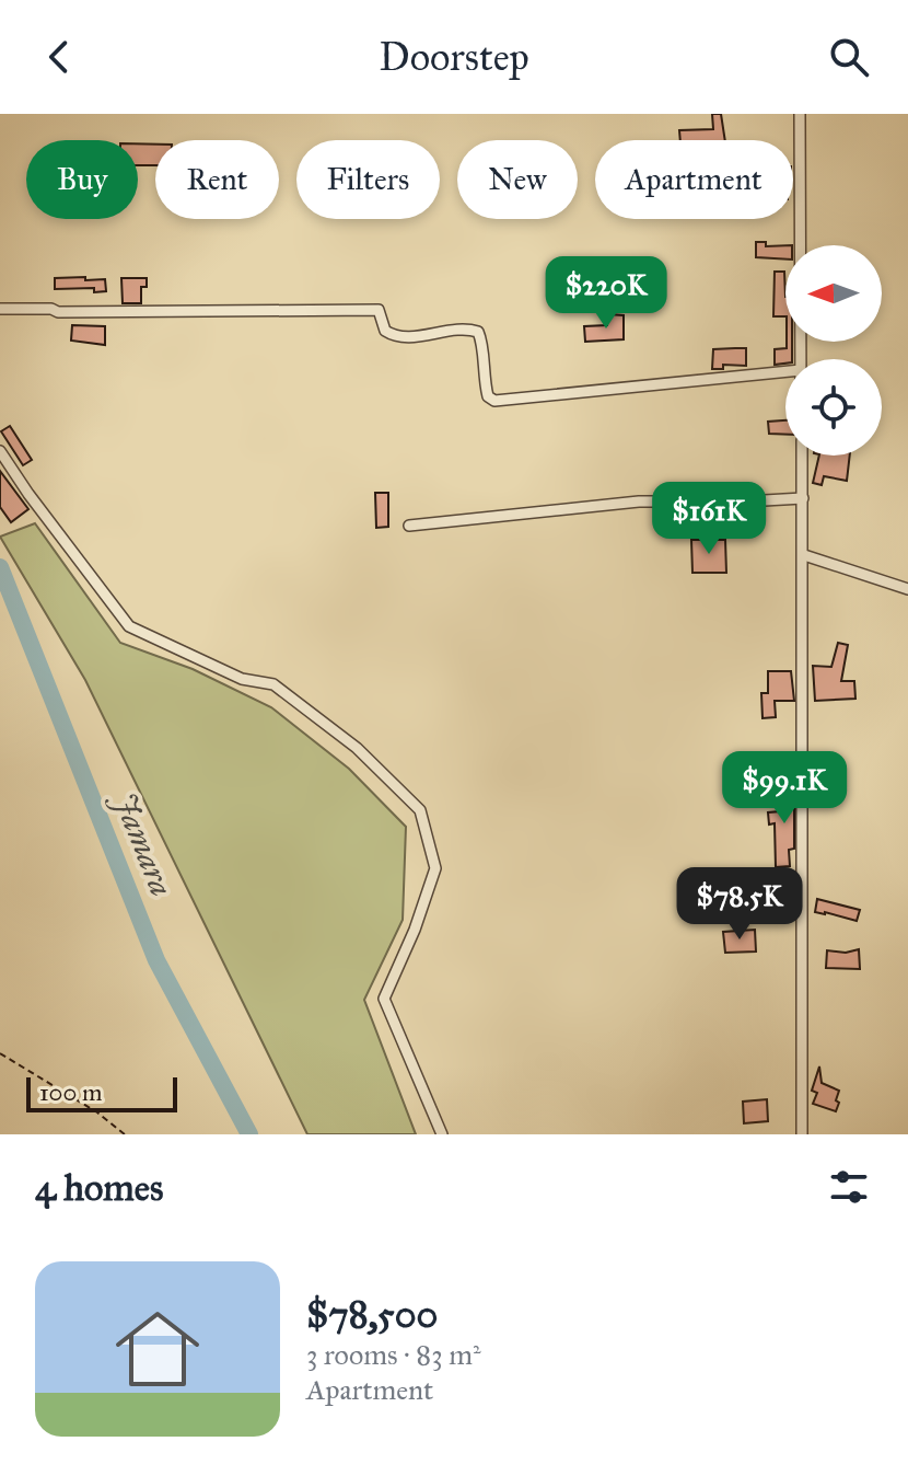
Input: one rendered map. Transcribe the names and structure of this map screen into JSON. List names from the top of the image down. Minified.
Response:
{"water":["Jamara"],"scale_bar":"100 m","north":"left","page":{"header":"Doorstep","chip":["Buy","Rent","Filters","New","Apartment"],"price":["$220K","$161K","$99.1K","$78.5K"],"scale":"100 m","heading":"4 homes","list":[{"name":"$78,500","note":"3 rooms · 83 m² · Apartment"}]}}
